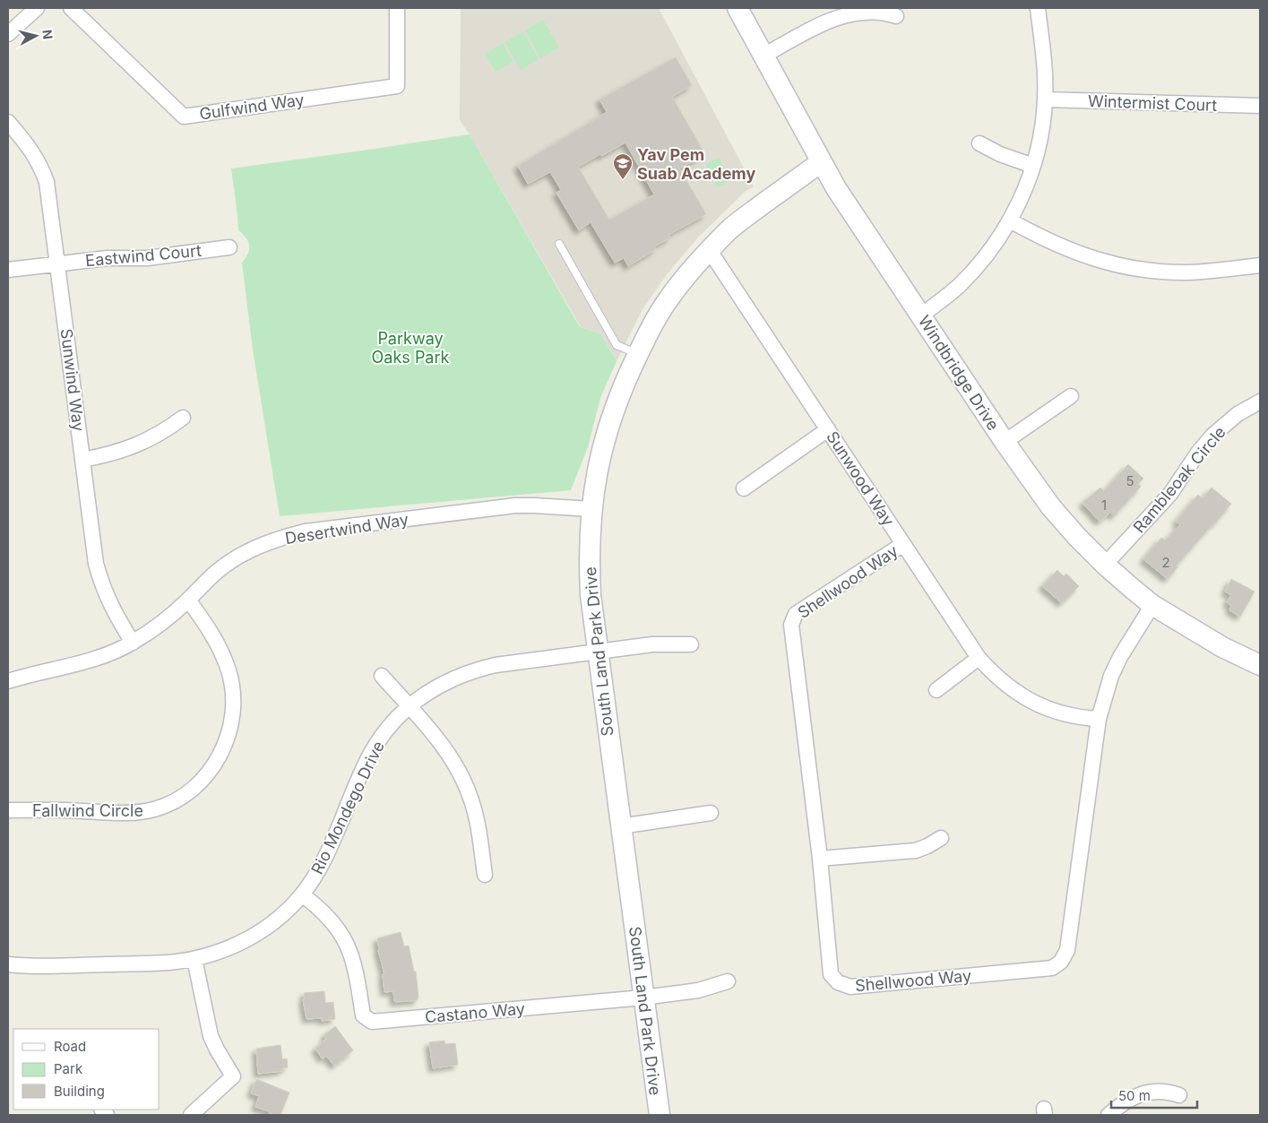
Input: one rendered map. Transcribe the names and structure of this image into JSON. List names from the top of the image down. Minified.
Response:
{"streets":{"street":["Wintermist Court","Gulfwind Way","Eastwind Court","Windbridge Drive","Sunwind Way","Sunwood Way","Rambleoak Circle","Desertwind Way","Shellwood Way","South Land Park Drive","Rio Mondego Drive","Fallwind Circle","Castano Way"]},"crossings":[["Eastwind Court","Sunwind Way"],["Windbridge Drive","Rambleoak Circle"],["Windbridge Drive","Shellwood Way"],["Windbridge Drive","South Land Park Drive"],["Sunwind Way","Desertwind Way"],["Sunwood Way","Shellwood Way"],["Sunwood Way","South Land Park Drive"],["Desertwind Way","South Land Park Drive"],["Desertwind Way","Fallwind Circle"],["South Land Park Drive","Rio Mondego Drive"],["South Land Park Drive","Castano Way"],["Rio Mondego Drive","Castano Way"]],"parks":["Parkway Oaks Park"],"places":{"school or university":["Yav Pem Suab Academy"]},"house_numbers":["5","1","2"],"legend":["Road","Park","Building"],"scale_bar":"50 m","north":"right"}
